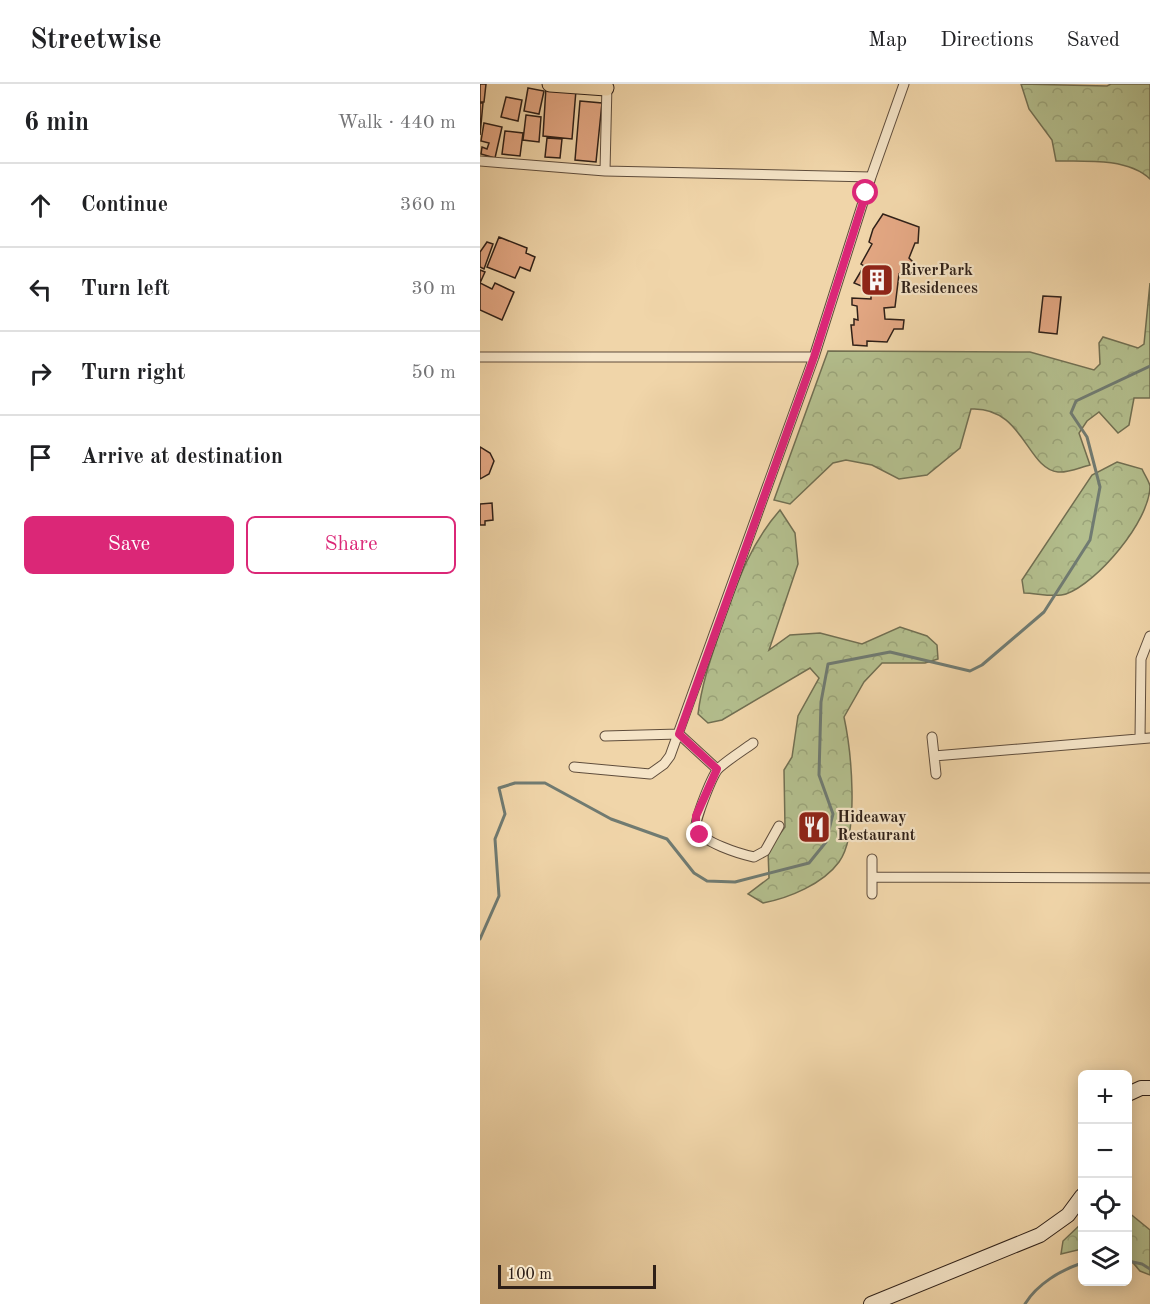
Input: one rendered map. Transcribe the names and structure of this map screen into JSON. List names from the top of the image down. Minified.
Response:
{"places":{"building":["RiverPark Residences"],"restaurant":["Hideaway Restaurant"]},"scale_bar":"100 m","page":{"header":"Streetwise","nav":["Map","Directions","Saved"],"heading":["6 min","Walk · 440 m"],"list":[["Continue","360 m"],["Turn left","30 m"],["Turn right","50 m"],"Arrive at destination"],"buttons":["Save","Share"],"map_buttons":["+","−"],"scale":"100 m"}}
